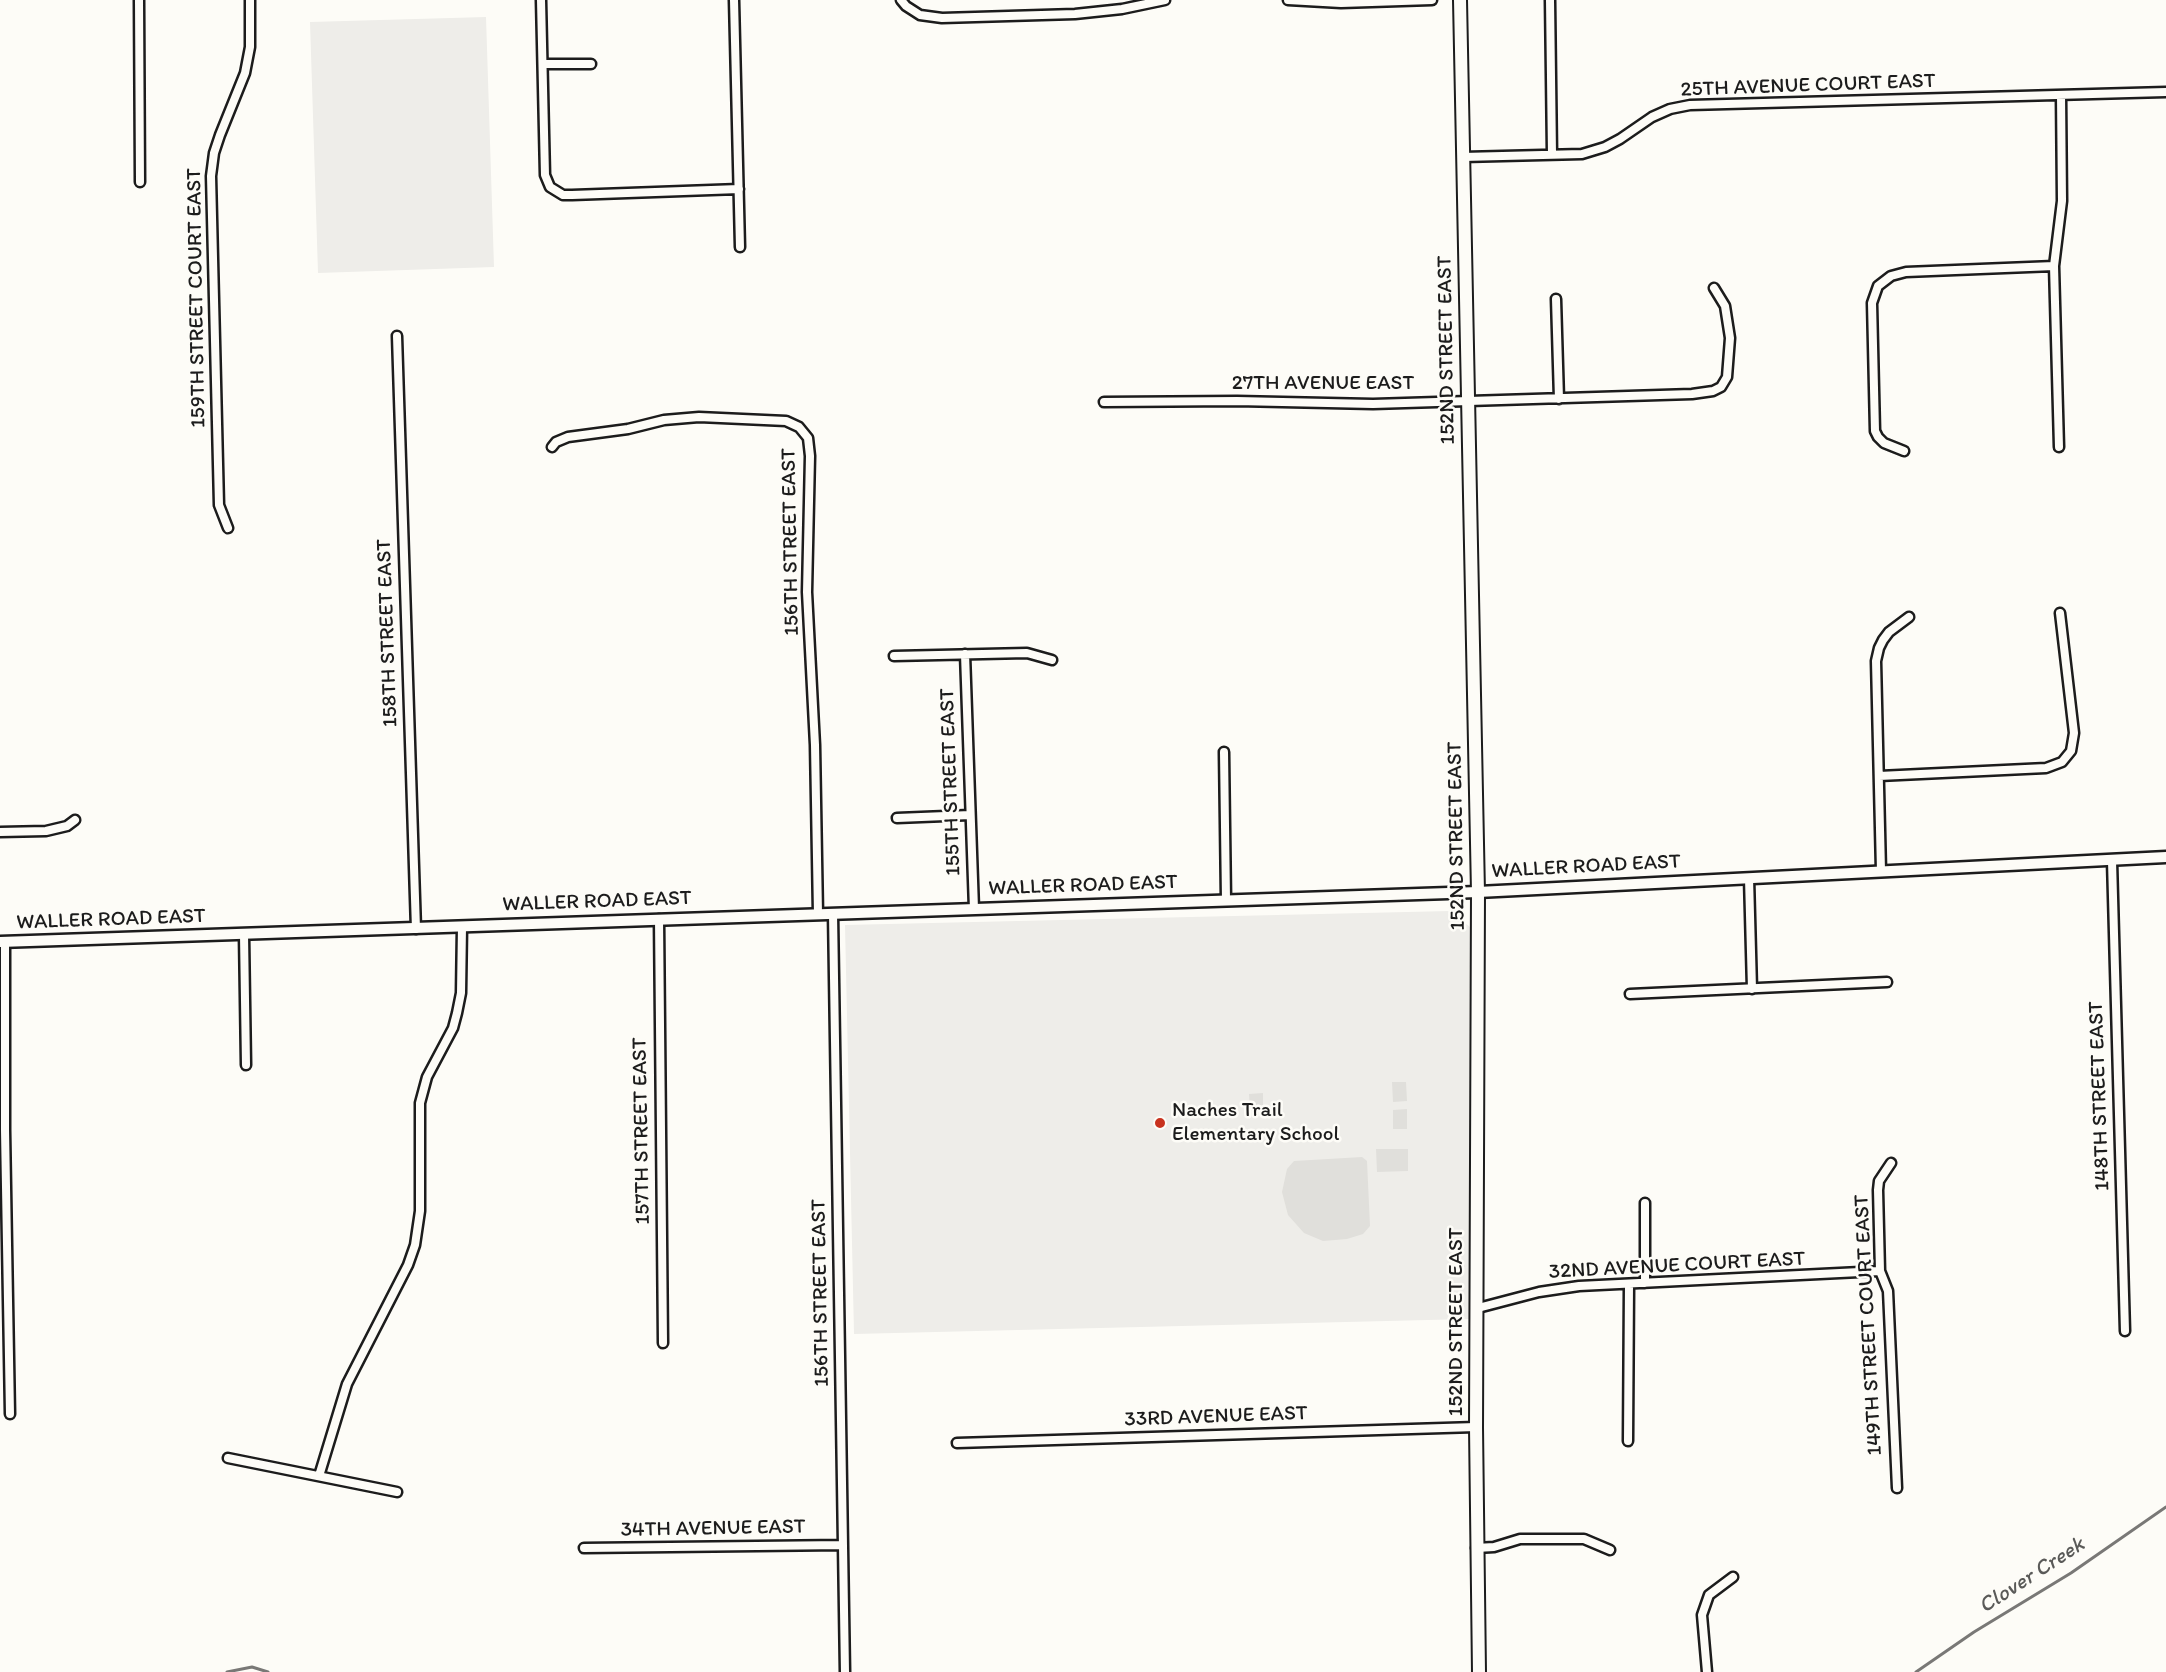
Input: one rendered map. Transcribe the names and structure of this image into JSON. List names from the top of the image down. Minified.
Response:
{"streets":{"main road":["152ND STREET EAST"],"street":["25TH AVENUE COURT EAST","159TH STREET COURT EAST","27TH AVENUE EAST","156TH STREET EAST","158TH STREET EAST","155TH STREET EAST","WALLER ROAD EAST","148TH STREET EAST","157TH STREET EAST","32ND AVENUE COURT EAST","149TH STREET COURT EAST","33RD AVENUE EAST","34TH AVENUE EAST"]},"crossings":[["25TH AVENUE COURT EAST","152ND STREET EAST"],["152ND STREET EAST","27TH AVENUE EAST"],["152ND STREET EAST","WALLER ROAD EAST"],["152ND STREET EAST","32ND AVENUE COURT EAST"],["152ND STREET EAST","33RD AVENUE EAST"],["156TH STREET EAST","WALLER ROAD EAST"],["156TH STREET EAST","34TH AVENUE EAST"],["158TH STREET EAST","WALLER ROAD EAST"],["155TH STREET EAST","WALLER ROAD EAST"],["WALLER ROAD EAST","148TH STREET EAST"],["WALLER ROAD EAST","157TH STREET EAST"],["32ND AVENUE COURT EAST","149TH STREET COURT EAST"]],"water":["Clover Creek"],"places":["Naches Trail Elementary School"]}
